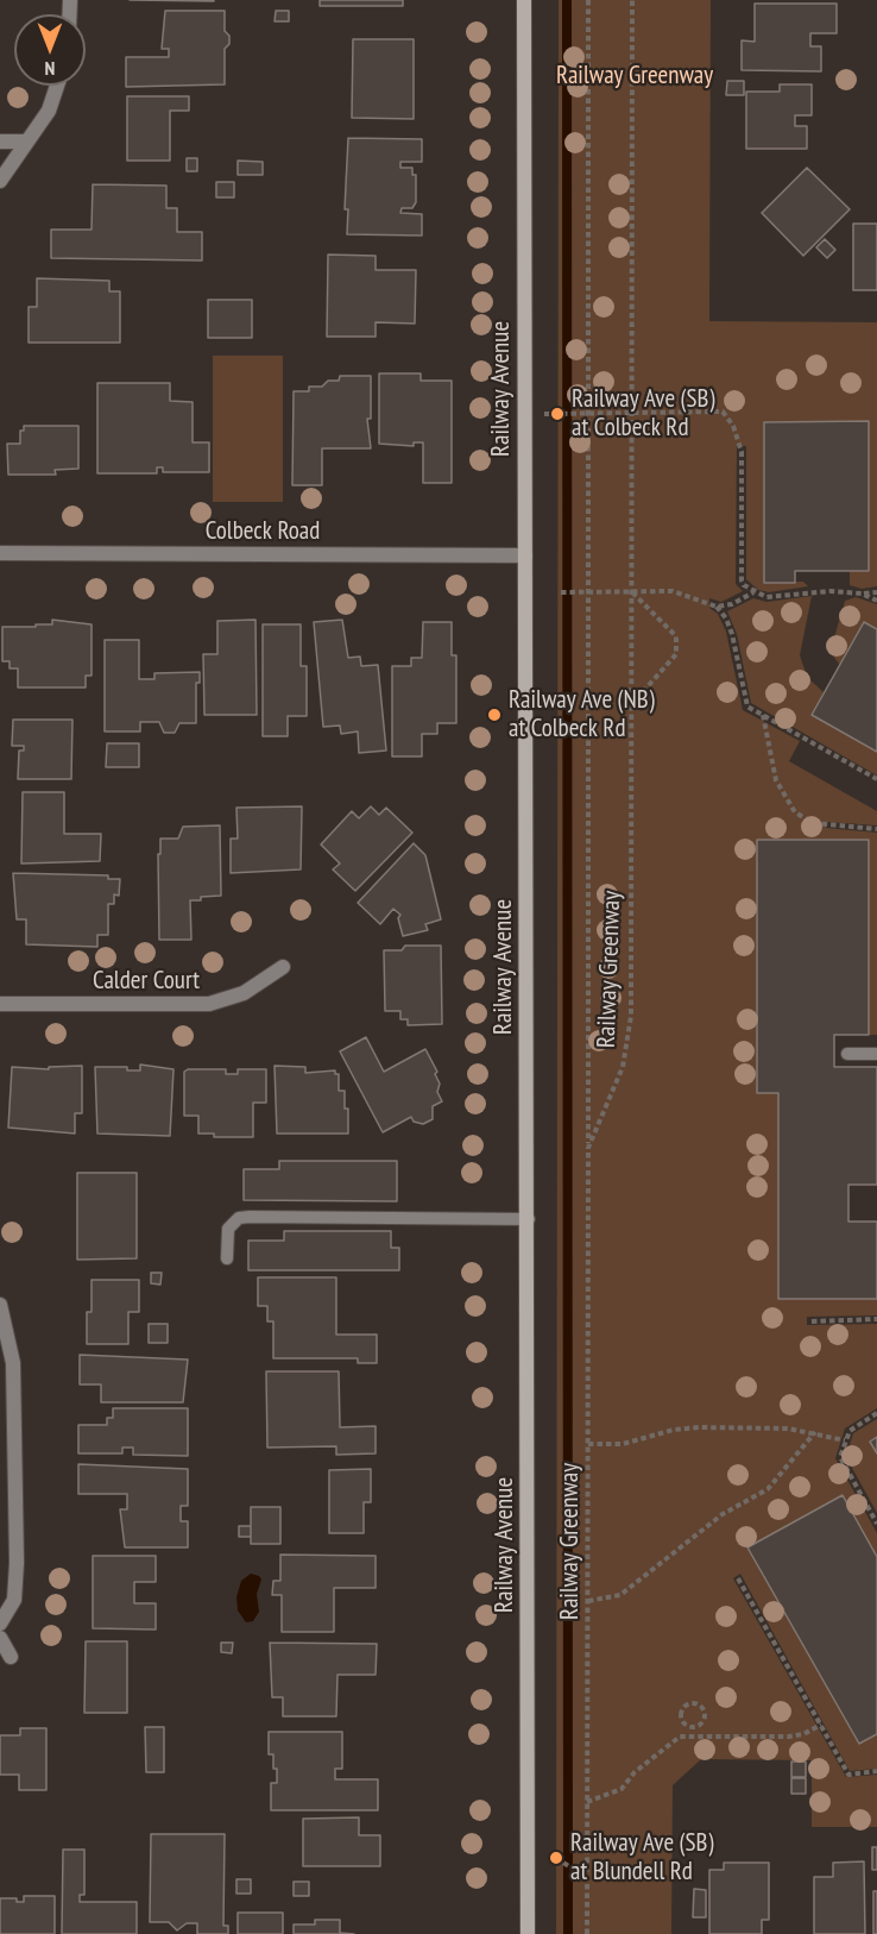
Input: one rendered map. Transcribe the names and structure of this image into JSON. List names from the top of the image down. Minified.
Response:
{"streets":{"main road":["Railway Avenue"],"street":["Colbeck Road","Calder Court"],"path":["Railway Greenway"]},"crossings":[["Railway Avenue","Colbeck Road"]],"parks":["Railway Greenway"],"places":["Railway Ave (SB) at Colbeck Rd","Railway Ave (NB) at Colbeck Rd","Railway Ave (SB) at Blundell Rd"],"north":"bottom"}
